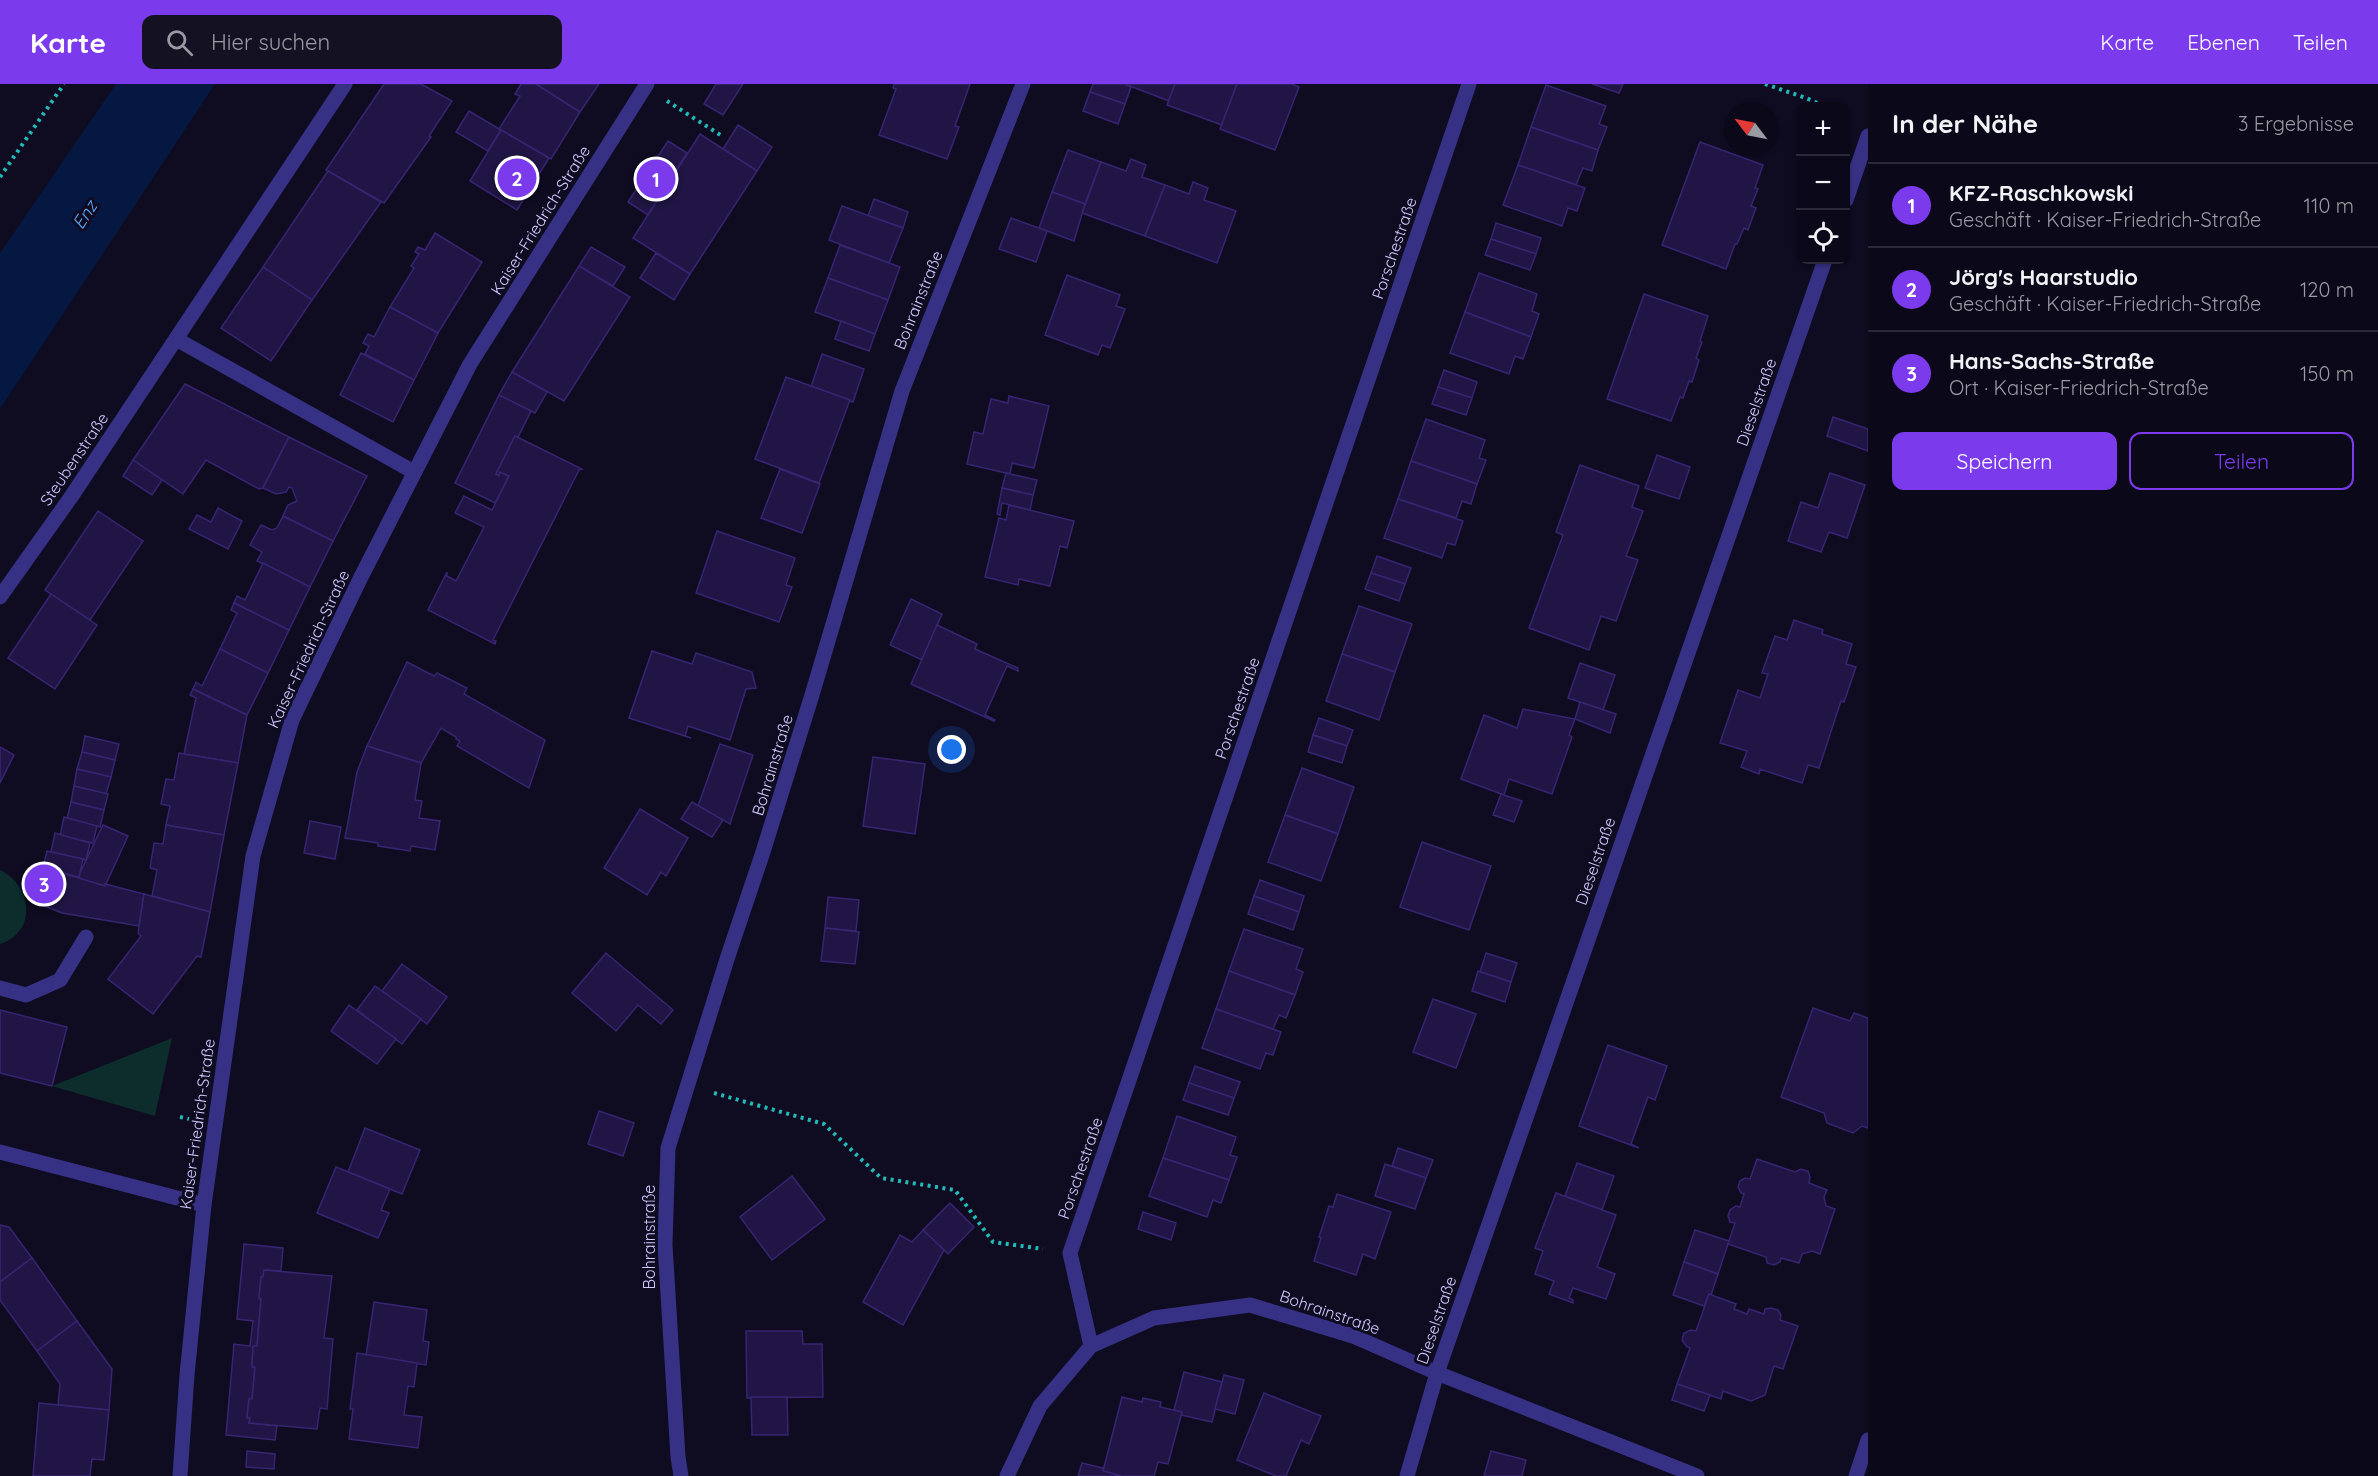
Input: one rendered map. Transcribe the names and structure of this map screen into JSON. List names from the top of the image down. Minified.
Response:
{"streets":{"street":["Kaiser-Friedrich-Straße","Porschestraße","Bohrainstraße","Dieselstraße","Steubenstraße"]},"crossings":[["Bohrainstraße","Dieselstraße"]],"water":["Enz"],"north":"top left","page":{"header":"Karte","search":"Hier suchen","nav":["Karte","Ebenen","Teilen"],"heading":["In der Nähe","3 Ergebnisse"],"map_buttons":["+","−"],"pins":["2","1","3"],"list":[{"mark":"1","name":"KFZ-Raschkowski","note":"Geschäft · Kaiser-Friedrich-Straße","value":"110 m"},{"mark":"2","name":"Jörg's Haarstudio","note":"Geschäft · Kaiser-Friedrich-Straße","value":"120 m"},{"mark":"3","name":"Hans-Sachs-Straße","note":"Ort · Kaiser-Friedrich-Straße","value":"150 m"}],"buttons":["Speichern","Teilen"]}}
